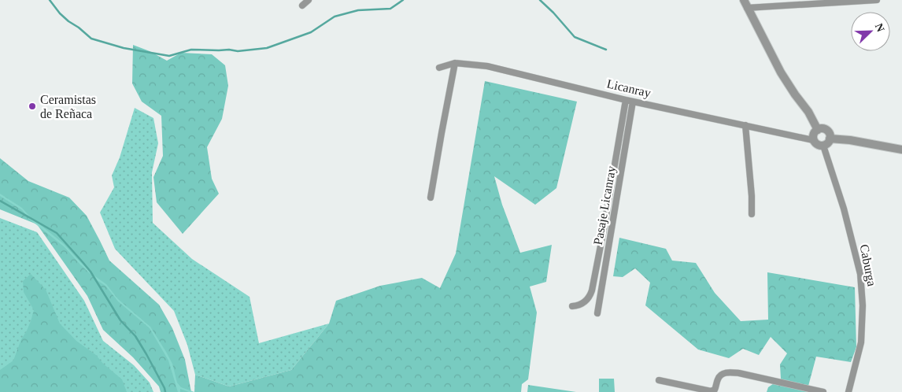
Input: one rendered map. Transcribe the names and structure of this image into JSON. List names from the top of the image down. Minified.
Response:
{"streets":{"street":["Licanray","Pasaje Licanray","Caburga"]},"crossings":[["Licanray","Pasaje Licanray"],["Licanray","Caburga"]],"places":["Ceramistas de Reñaca"],"north":"top right"}
